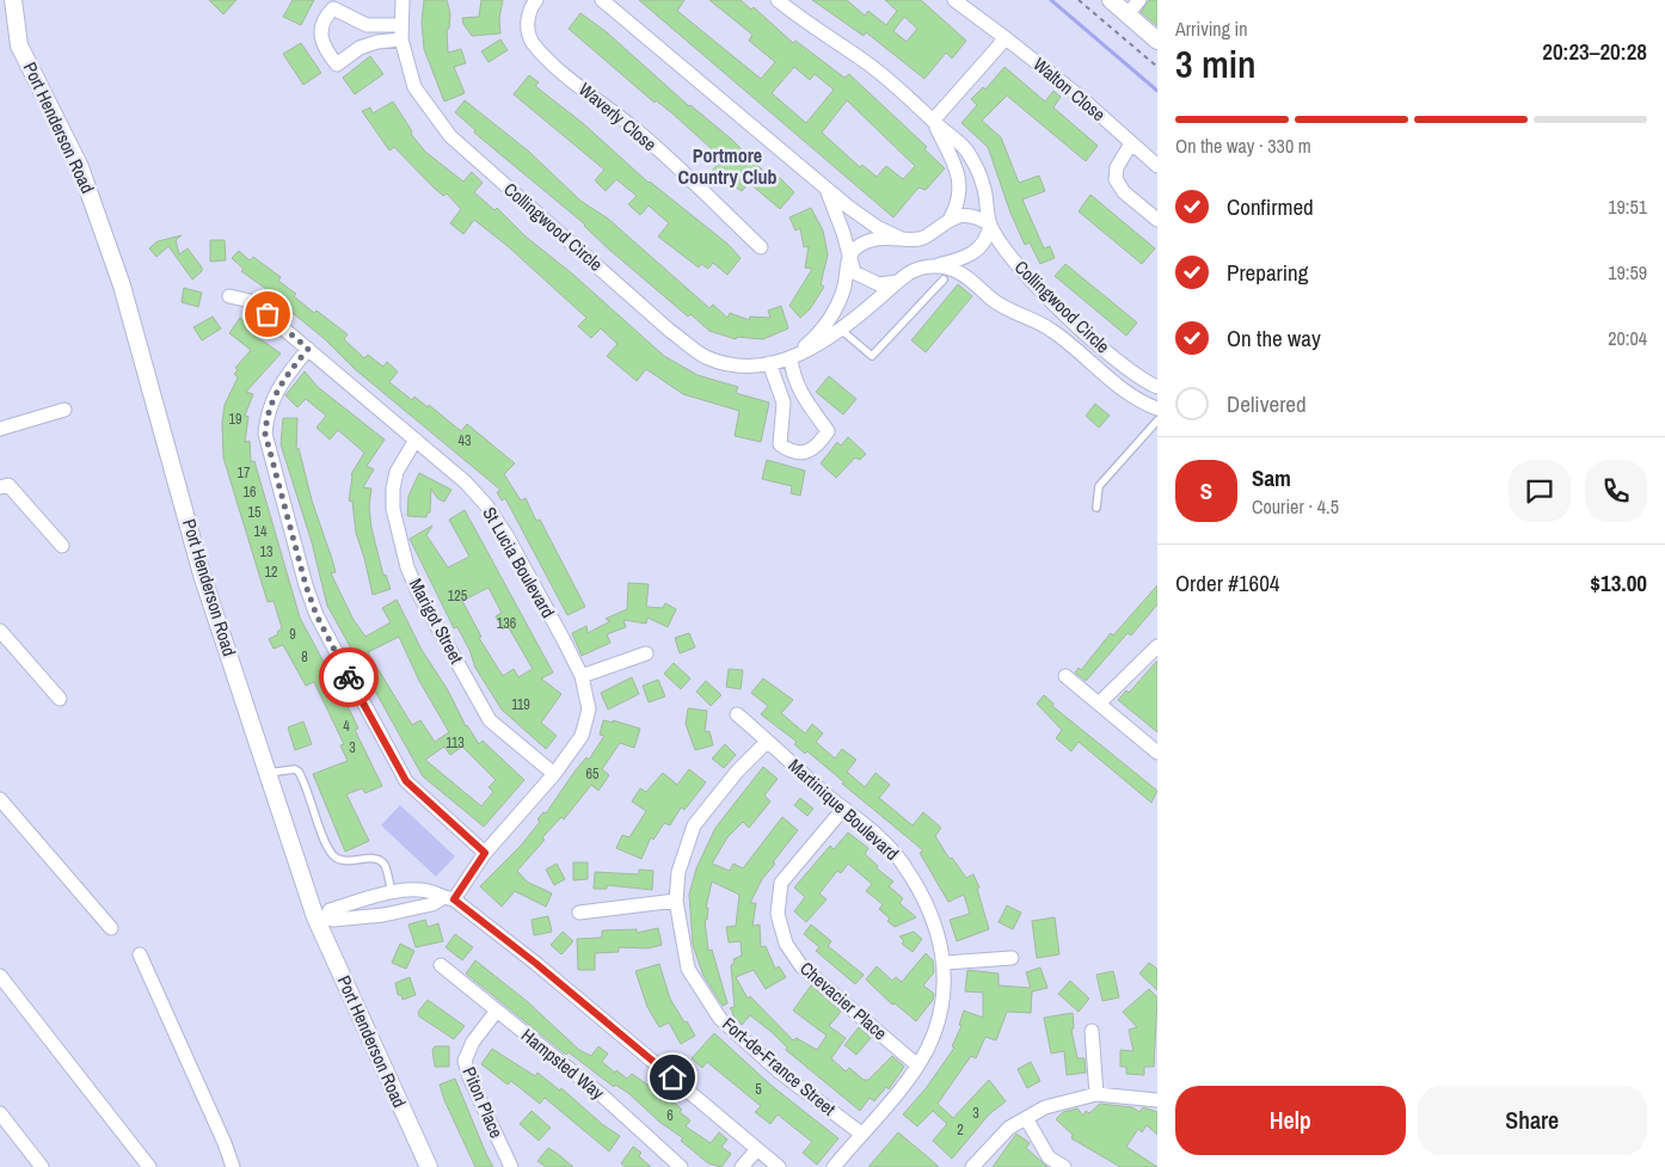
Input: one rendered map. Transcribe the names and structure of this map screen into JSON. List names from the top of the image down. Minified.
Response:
{"streets":{"street":["Walton Close","Waverly Close","Port Henderson Road","Collingwood Circle","St Lucia Boulevard","Marigot Street","Martinique Boulevard","Chevacier Place","Hampsted Way","Fort-de-France Street","Piton Place"]},"crossings":[["St Lucia Boulevard","Marigot Street"],["Martinique Boulevard","Chevacier Place"],["Martinique Boulevard","Fort-de-France Street"],["Hampsted Way","Piton Place"]],"districts":["Portmore Country Club"],"house_numbers":["19","43","17","16","15","14","13","12","125","136","9","8","119","4","113","3","65","5","3","6","2"],"page":{"heading":["3 min","Arriving in","20:23–20:28"],"panel":["Sam","Courier · 4.5","Order #1604","$13.00"],"bar":"On the way · 330 m","list":[["Confirmed","19:51"],["Preparing","19:59"],["On the way","20:04"],"Delivered"],"round":"S","buttons":["Help","Share"]}}
